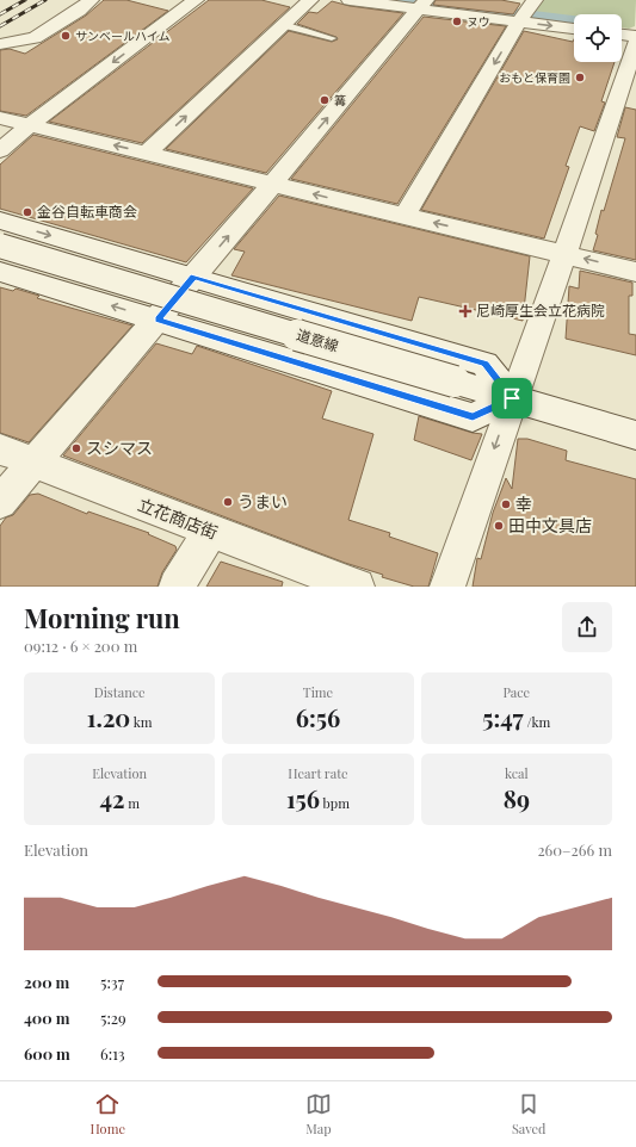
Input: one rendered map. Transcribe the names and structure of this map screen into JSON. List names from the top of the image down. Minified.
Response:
{"streets":{"street":["道意線","立花商店街"]},"places":{"other":["ヌウ","サンベールハイム","おもと保育園","篝","金谷自転車商会","スシマス","うまい","幸","田中文具店"],"health":["尼崎厚生会立花病院"]},"page":{"heading":["Morning run","09:12 · 6 × 200 m"],"stats":[["Distance","1.20 km"],["Time","6:56"],["Pace","5:47 /km"],["Elevation","42 m"],["Heart rate","156 bpm"],["kcal","89"]],"chart":["Elevation","260–266 m"],"list":[{"name":"200 m","note":"5:37"},{"name":"400 m","note":"5:29"},{"name":"600 m","note":"6:13"}],"tabs":["Home","Map","Saved"]}}
